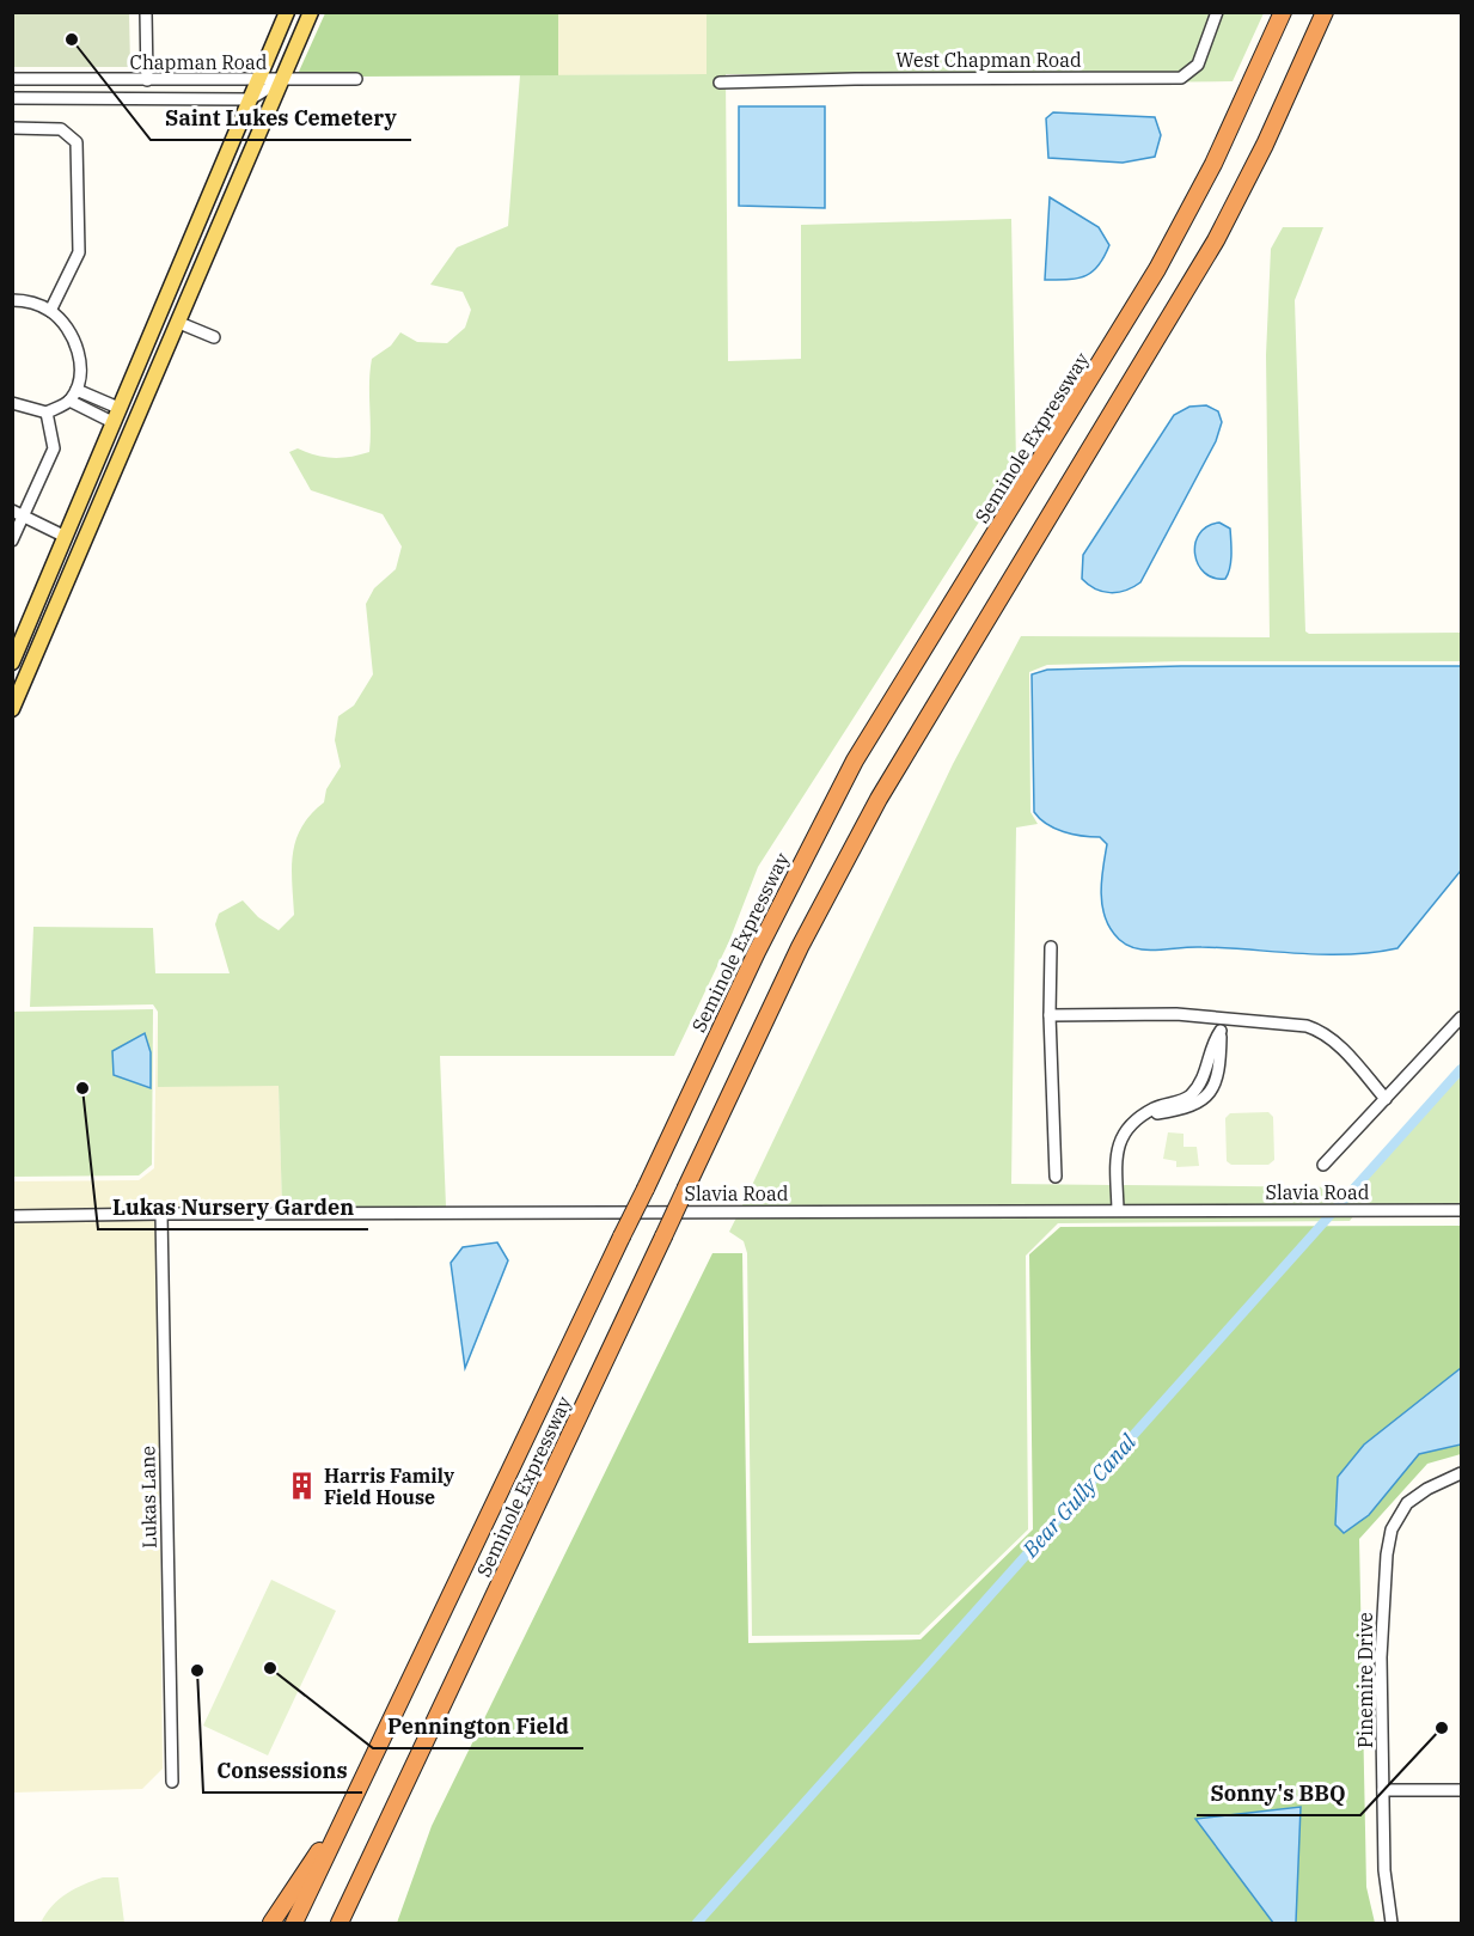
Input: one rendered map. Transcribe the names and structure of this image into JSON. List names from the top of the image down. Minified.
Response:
{"streets":{"highway":["Seminole Expressway"],"street":["West Chapman Road","Chapman Road","Slavia Road","Lukas Lane","Pinemire Drive"]},"crossings":[["Slavia Road","Lukas Lane"]],"water":["Bear Gully Canal"],"places":{"other":["Saint Lukes Cemetery","Lukas Nursery Garden","Pennington Field","Consessions","Sonny's BBQ"],"building":["Harris Family Field House"]}}
